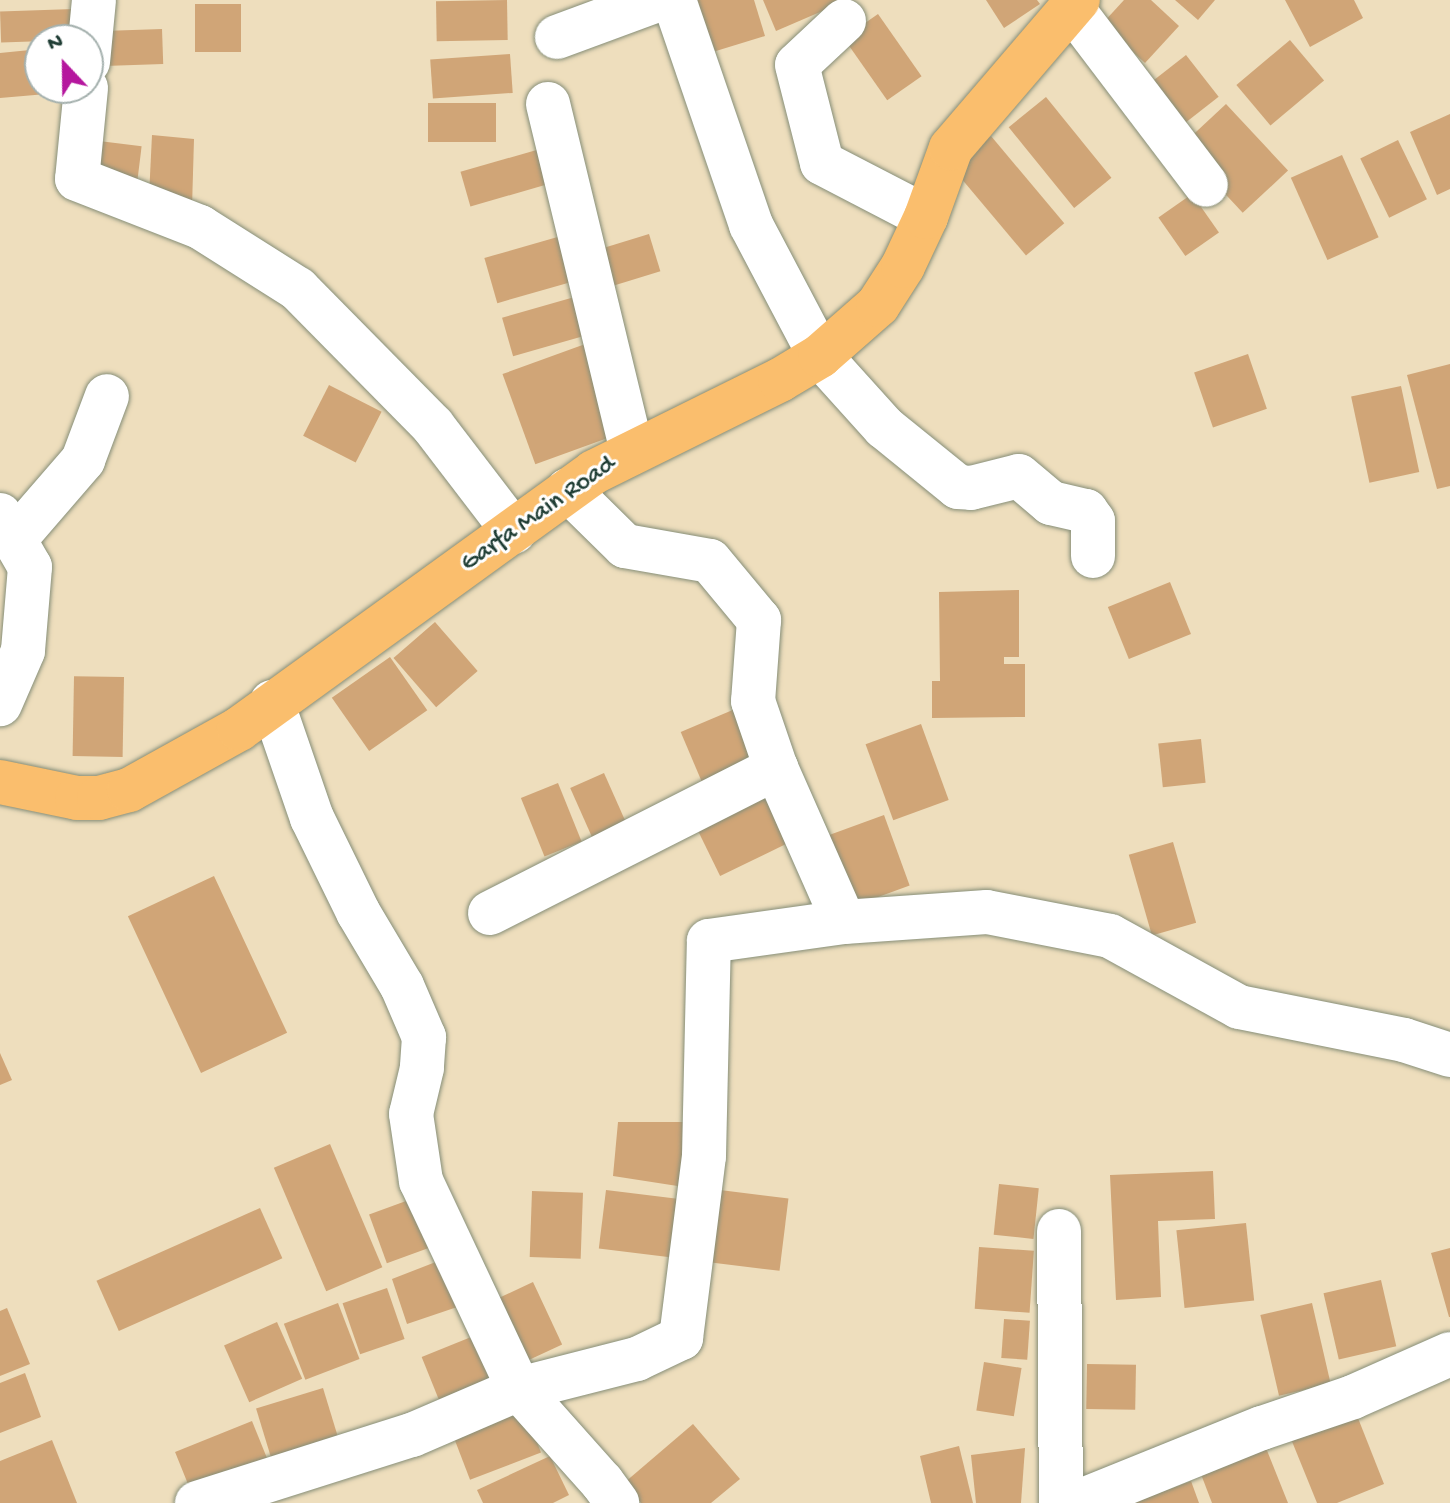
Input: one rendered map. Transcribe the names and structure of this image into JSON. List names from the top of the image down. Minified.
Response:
{"streets":{"main road":["Garfa Main Road"]},"north":"top"}
